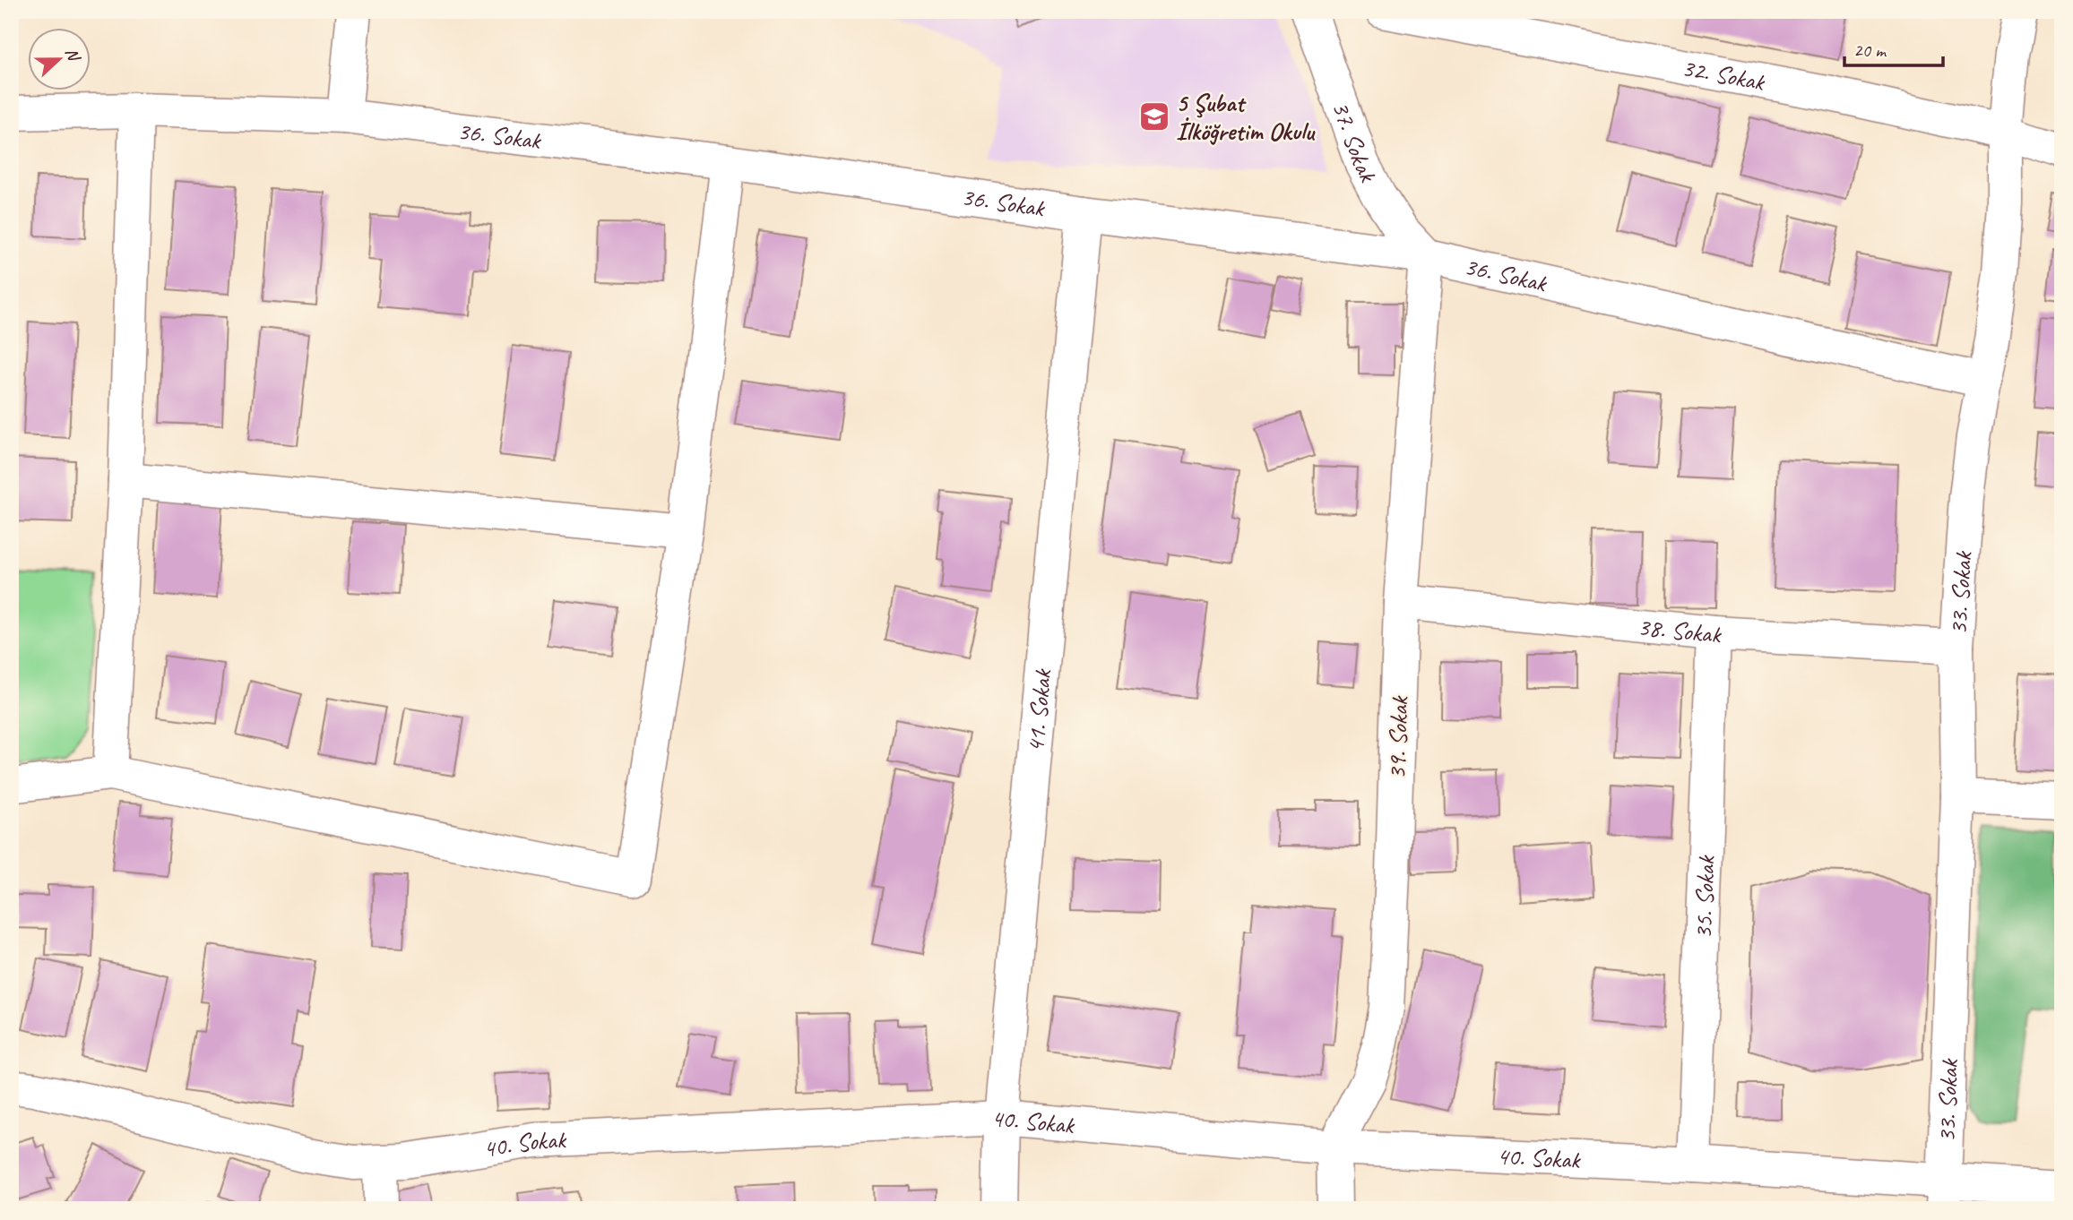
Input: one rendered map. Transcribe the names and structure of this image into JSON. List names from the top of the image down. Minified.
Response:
{"streets":{"street":["32. Sokak","36. Sokak","37. Sokak","33. Sokak","38. Sokak","41. Sokak","39. Sokak","35. Sokak","40. Sokak"]},"crossings":[["32. Sokak","33. Sokak"],["36. Sokak","37. Sokak"],["36. Sokak","33. Sokak"],["36. Sokak","41. Sokak"],["36. Sokak","39. Sokak"],["37. Sokak","39. Sokak"],["33. Sokak","38. Sokak"],["33. Sokak","40. Sokak"],["38. Sokak","39. Sokak"],["38. Sokak","35. Sokak"],["41. Sokak","40. Sokak"],["39. Sokak","40. Sokak"],["35. Sokak","40. Sokak"]],"places":{"school or university":["5 Şubat İlköğretim Okulu"]},"scale_bar":"20 m","north":"right"}
